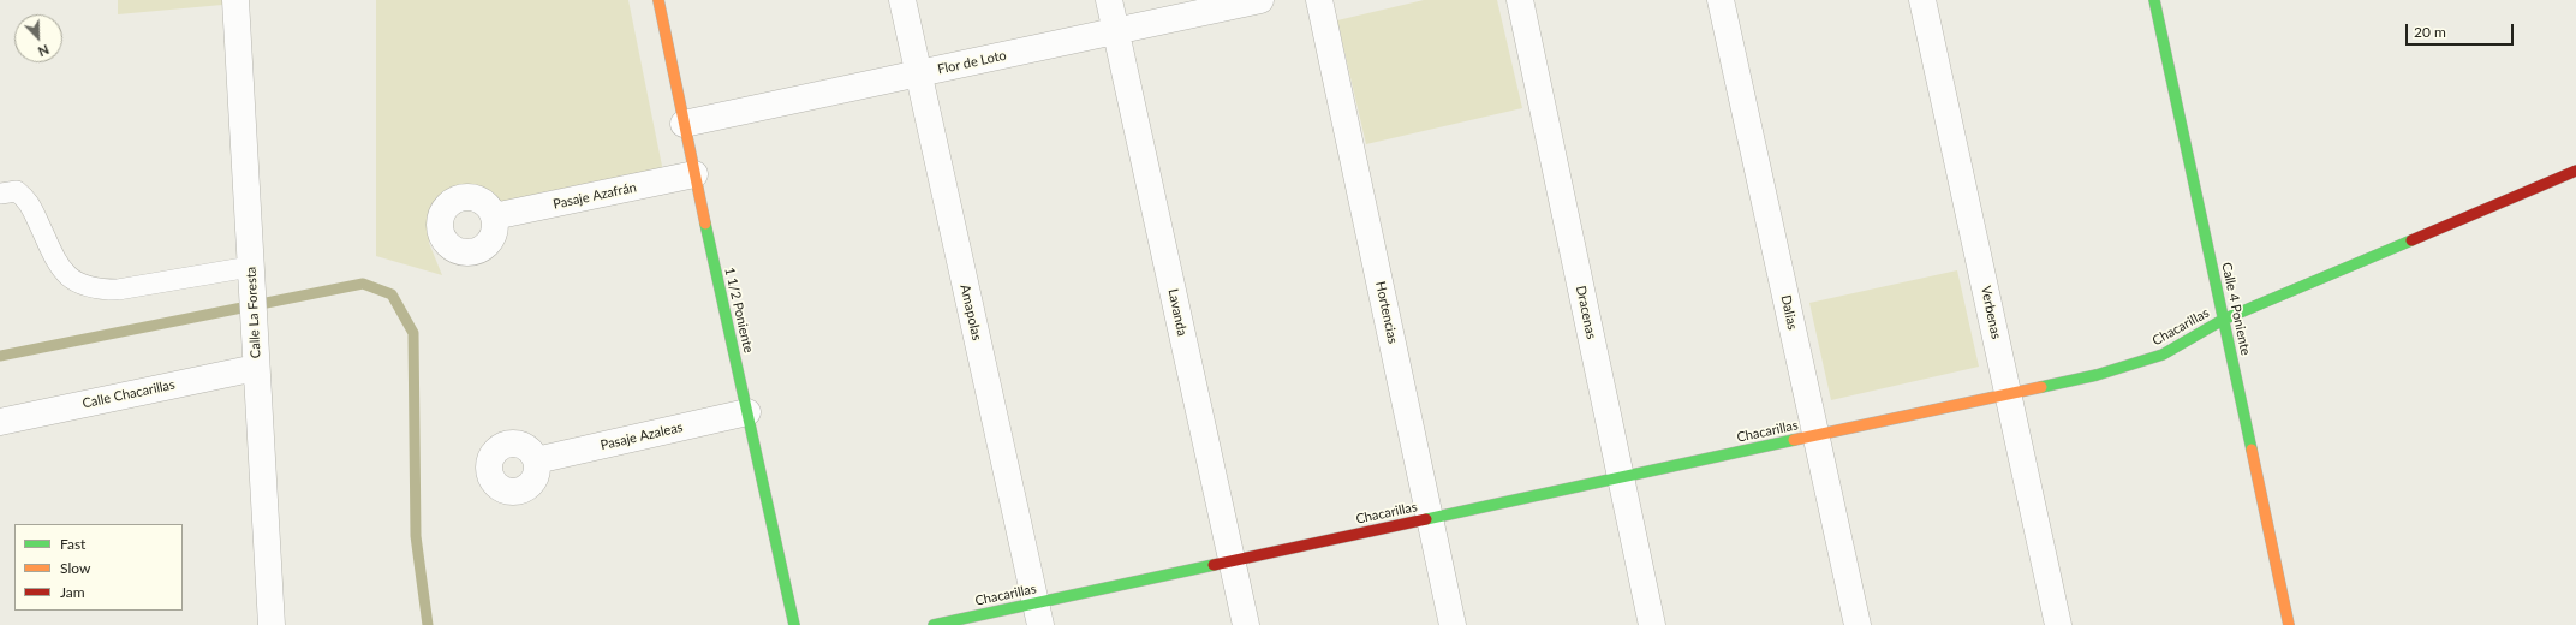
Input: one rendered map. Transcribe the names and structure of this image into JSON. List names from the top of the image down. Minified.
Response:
{"streets":{"street":["Flor de Loto","Pasaje Azafrán","Calle 4 Poniente","1 1/2 Poniente","Calle La Foresta","Amapolas","Lavanda","Hortencias","Dracenas","Dalias","Verbenas","Chacarillas","Calle Chacarillas","Pasaje Azaleas"]},"crossings":[["Flor de Loto","1 1/2 Poniente"],["Flor de Loto","Amapolas"],["Flor de Loto","Lavanda"],["Pasaje Azafrán","1 1/2 Poniente"],["Calle 4 Poniente","Chacarillas"],["1 1/2 Poniente","Pasaje Azaleas"],["Calle La Foresta","Calle Chacarillas"],["Amapolas","Chacarillas"],["Lavanda","Chacarillas"],["Hortencias","Chacarillas"],["Dracenas","Chacarillas"],["Dalias","Chacarillas"],["Verbenas","Chacarillas"]],"legend":["Fast","Slow","Jam"],"scale_bar":"20 m","north":"bottom right"}
